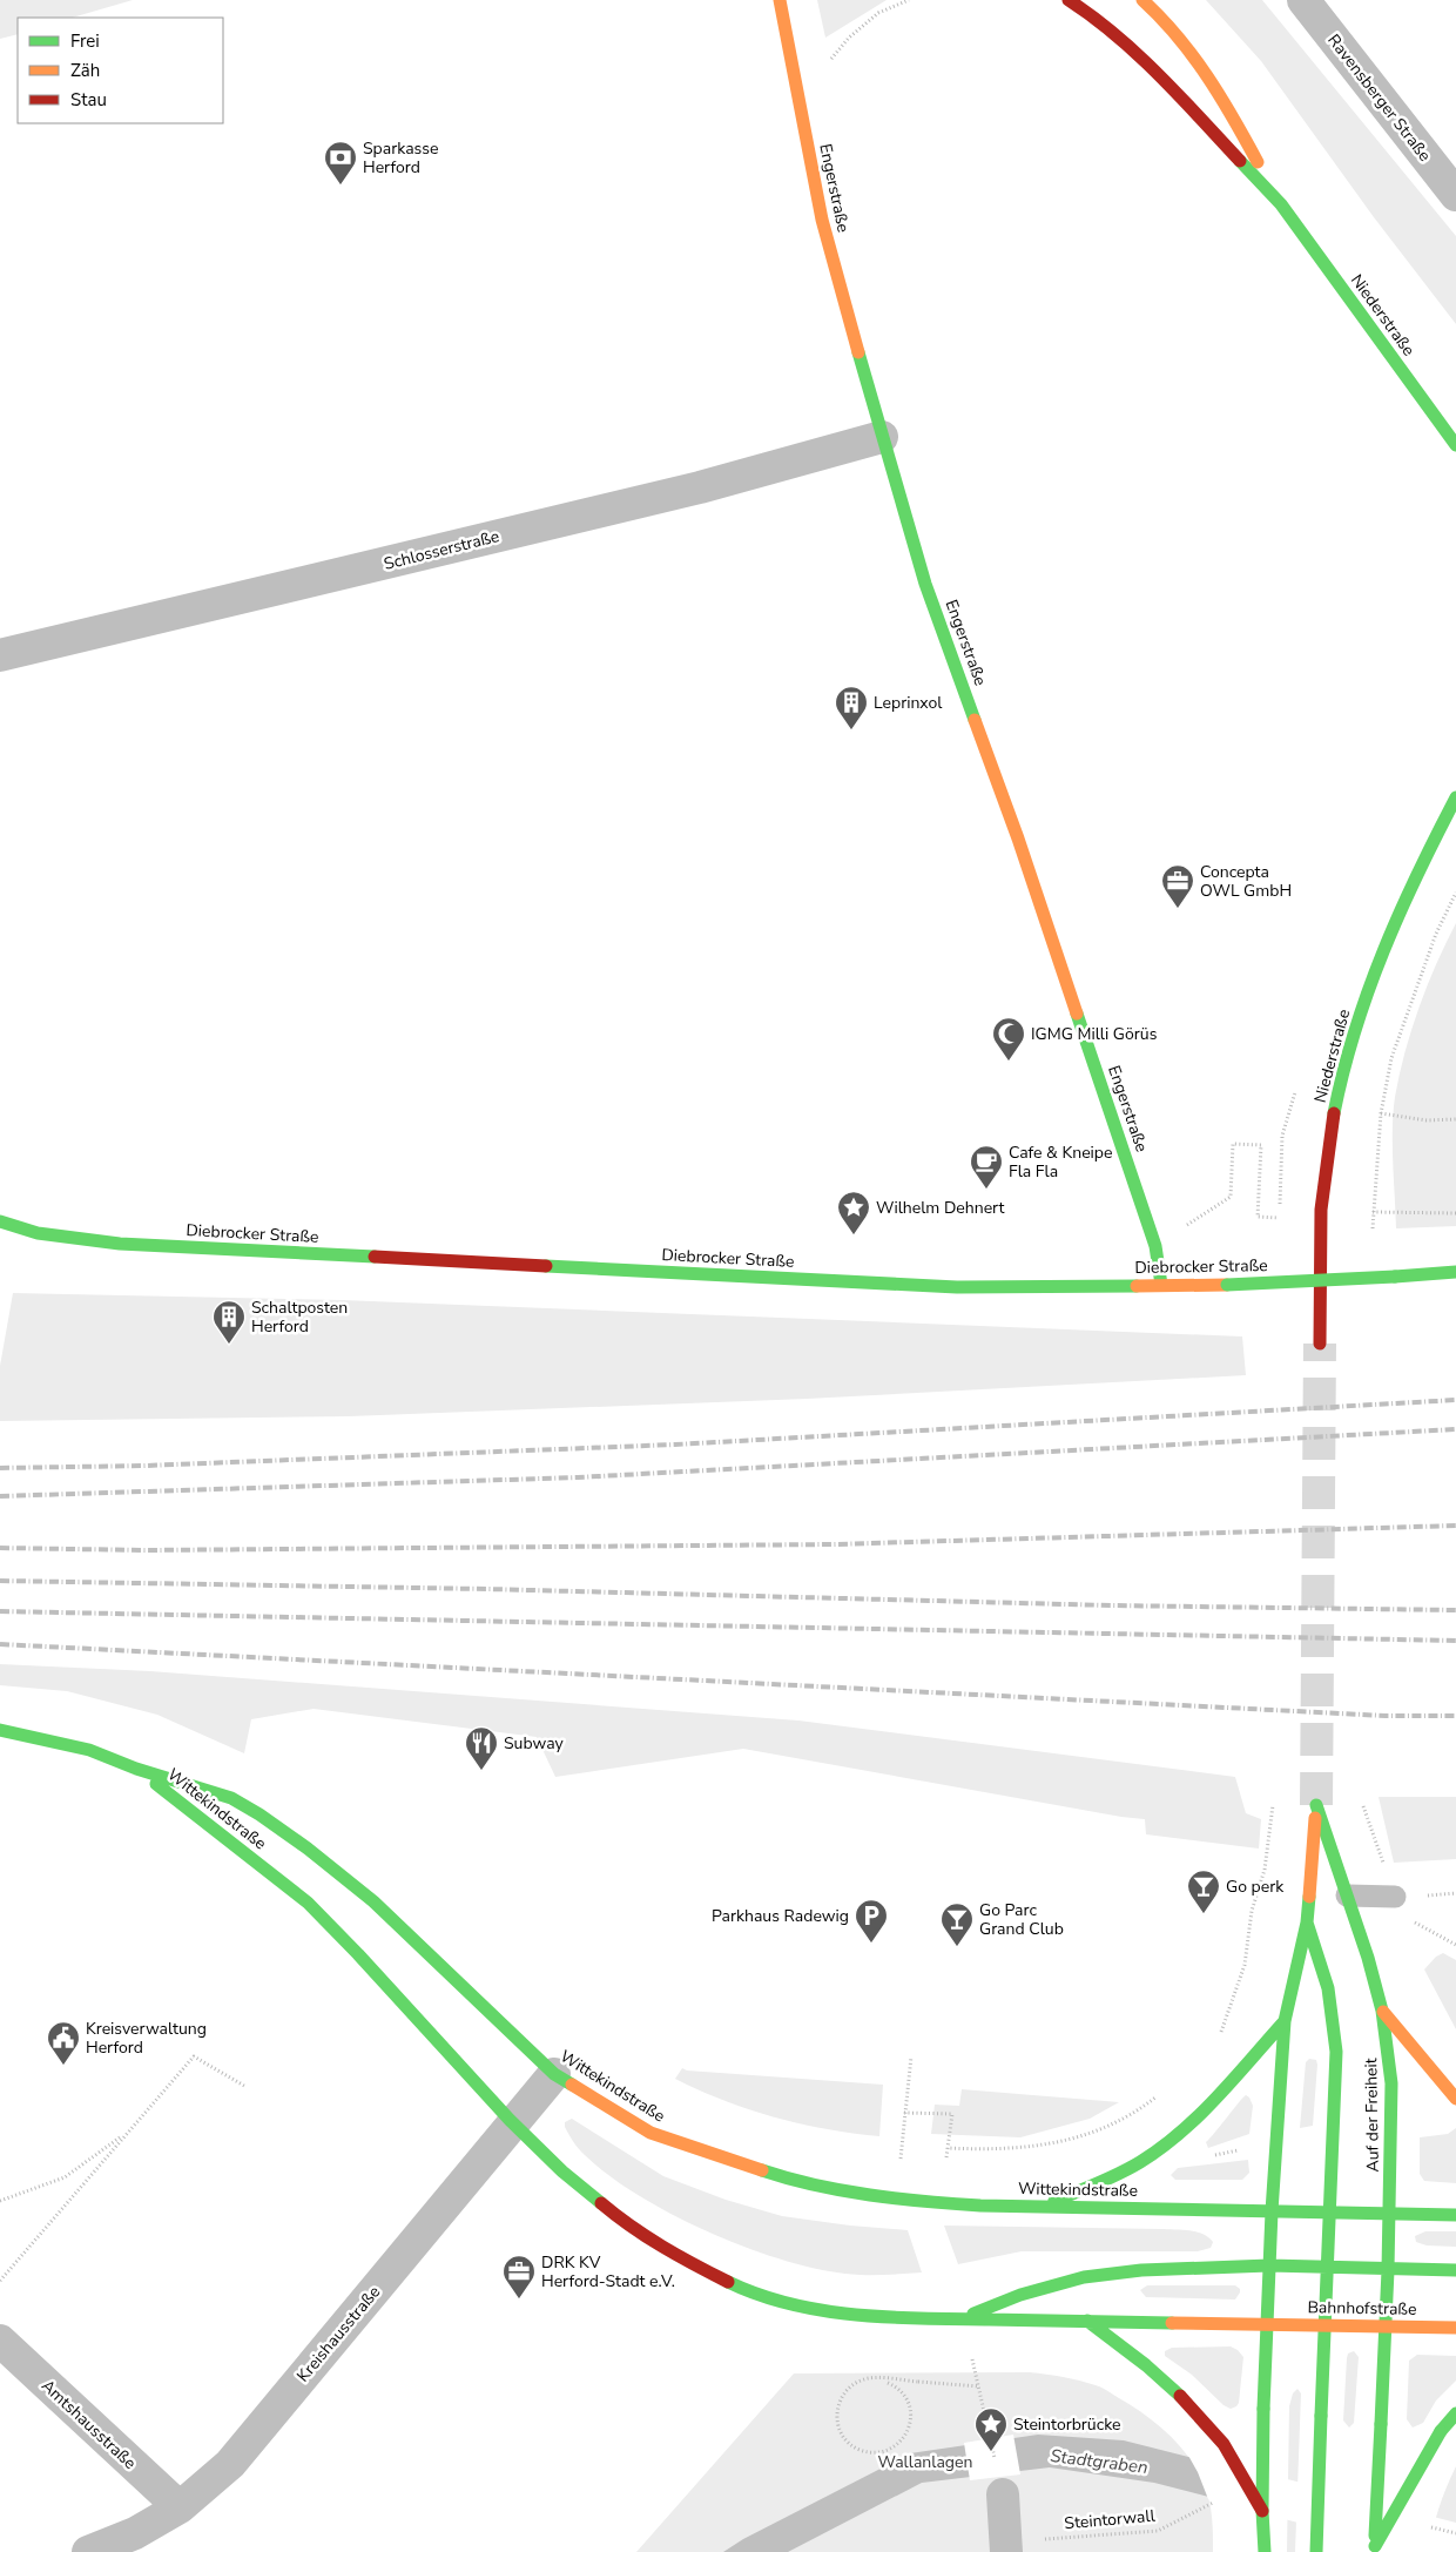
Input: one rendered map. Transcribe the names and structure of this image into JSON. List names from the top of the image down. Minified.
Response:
{"streets":{"street":["Ravensberger Straße","Engerstraße","Niederstraße","Schlosserstraße","Diebrocker Straße","Wittekindstraße","Auf der Freiheit","Bahnhofstraße","Kreishausstraße","Amtshausstraße"],"path":["Steintorwall"]},"crossings":[["Engerstraße","Schlosserstraße"],["Engerstraße","Diebrocker Straße"],["Wittekindstraße","Auf der Freiheit"],["Wittekindstraße","Bahnhofstraße"],["Wittekindstraße","Kreishausstraße"],["Auf der Freiheit","Bahnhofstraße"],["Kreishausstraße","Amtshausstraße"]],"water":["Stadtgraben"],"parks":["Wallanlagen"],"places":{"bank":["Sparkasse Herford"],"building":["Leprinxol","Schaltposten Herford"],"office":["Concepta OWL GmbH","DRK KV Herford-Stadt e.V."],"mosque":["IGMG Milli Görüs"],"cafe":["Cafe & Kneipe Fla Fla"],"place":["Wilhelm Dehnert","Steintorbrücke"],"restaurant":["Subway"],"bar":["Go perk","Go Parc Grand Club"],"parking":["Parkhaus Radewig"],"public building":["Kreisverwaltung Herford"]},"legend":["Frei","Zäh","Stau"]}
